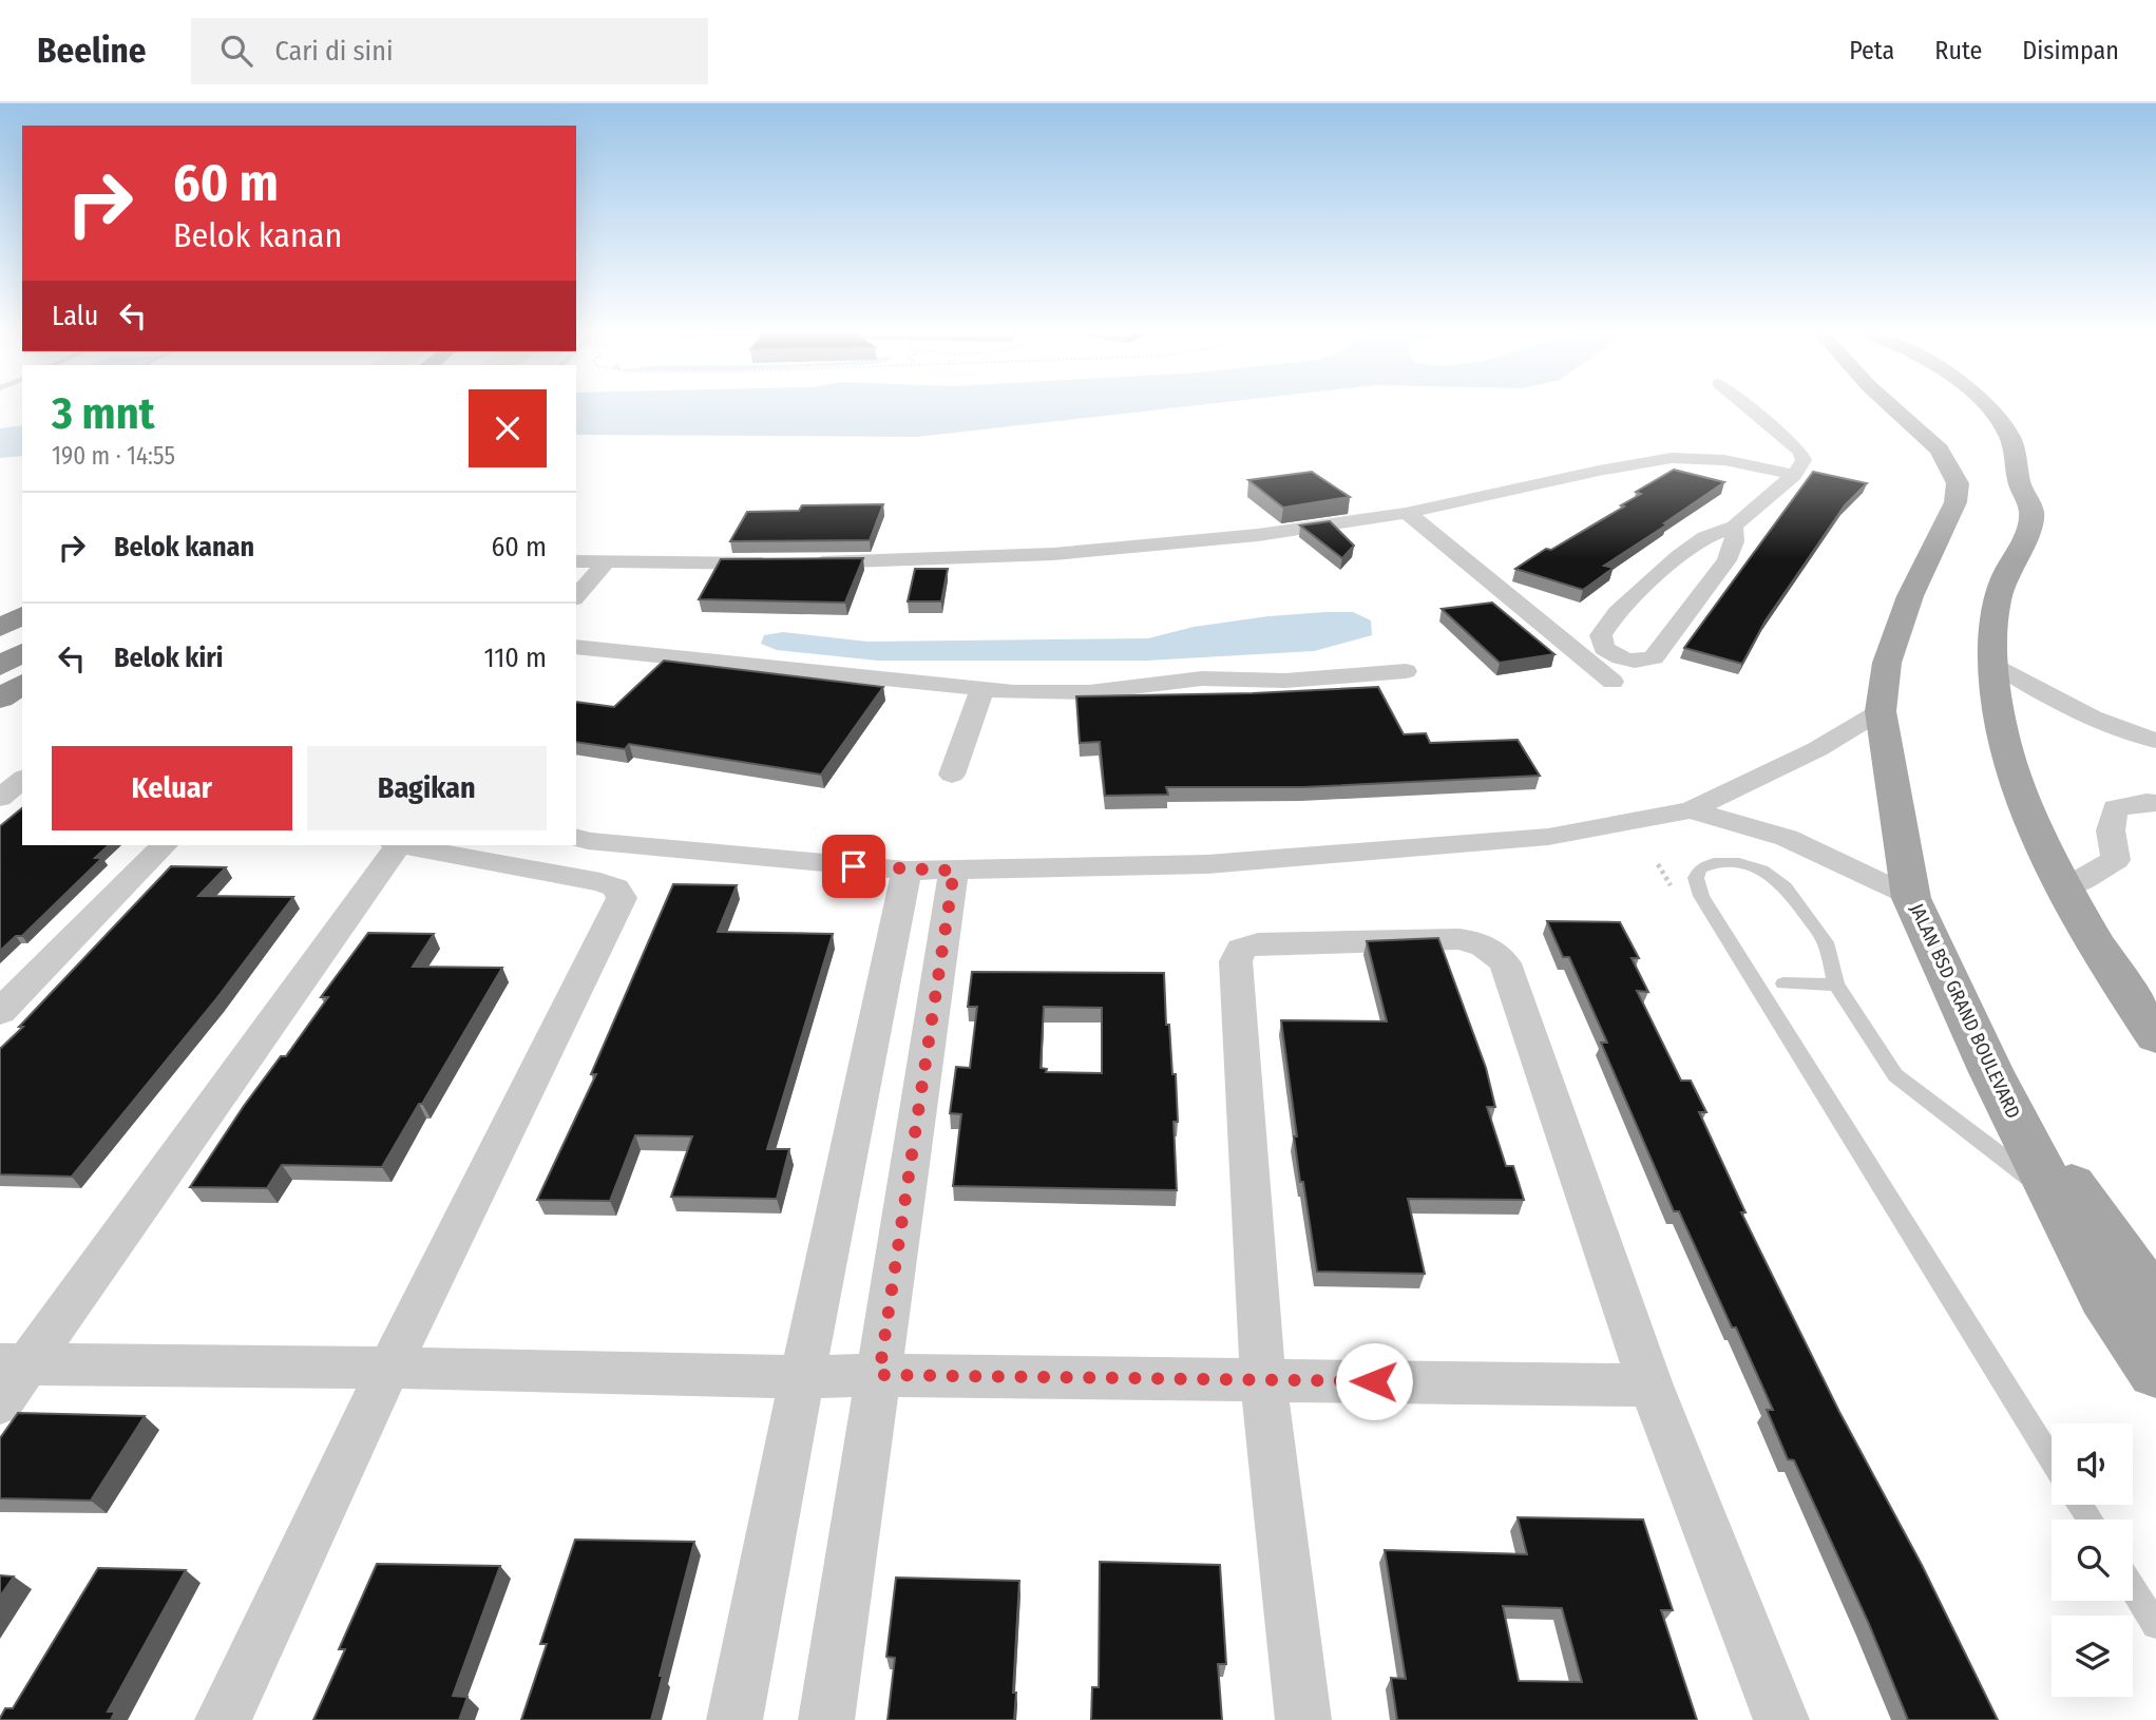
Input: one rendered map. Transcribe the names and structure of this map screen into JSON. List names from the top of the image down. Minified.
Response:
{"streets":{"main road":["JALAN BSD GRAND BOULEVARD"]},"page":{"header":"Beeline","search":"Cari di sini","nav":["Peta","Rute","Disimpan"],"turn":["60 m","Belok kanan"],"then":"Lalu","heading":["3 mnt","190 m · 14:55"],"list":[{"name":"Belok kanan","value":"60 m"},{"name":"Belok kiri","value":"110 m"}],"buttons":["Keluar","Bagikan"]}}
